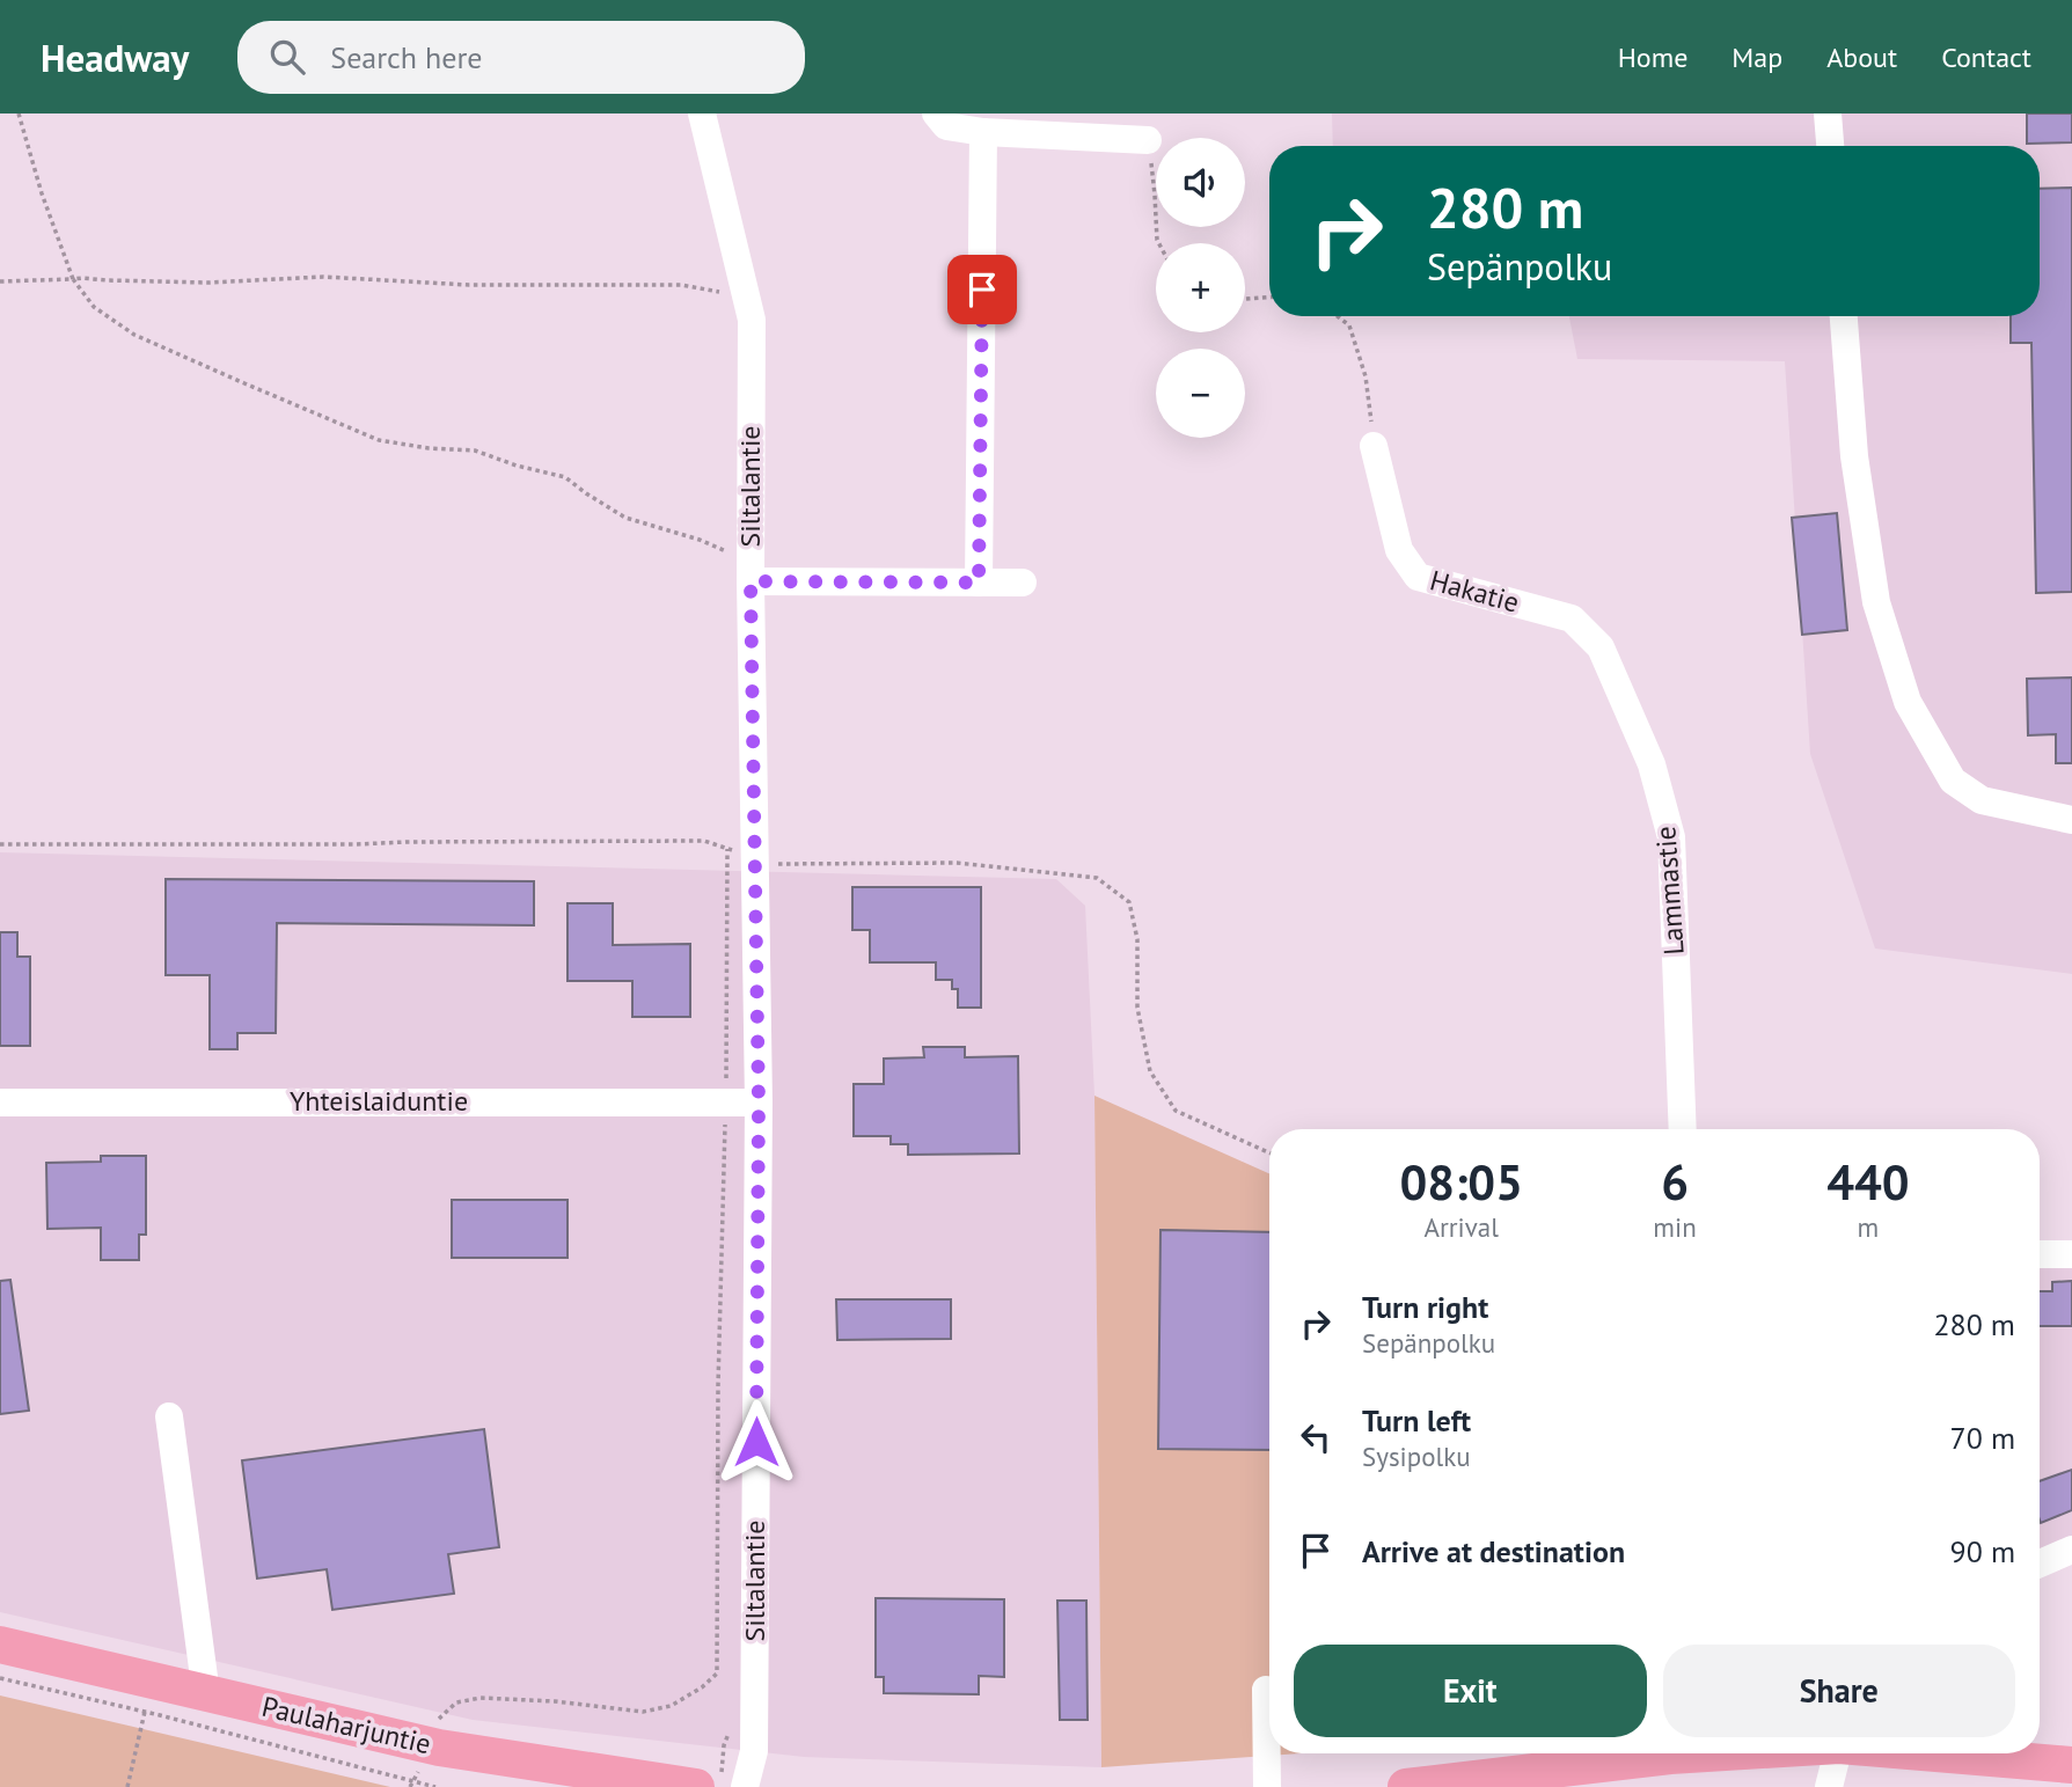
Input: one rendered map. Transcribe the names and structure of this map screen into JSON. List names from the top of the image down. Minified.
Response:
{"streets":{"main road":["Paulaharjuntie"],"street":["Siltalantie","Hakatie","Lammastie","Yhteislaiduntie"]},"crossings":[["Siltalantie","Yhteislaiduntie"],["Hakatie","Lammastie"]],"page":{"header":"Headway","search":"Search here","nav":["Home","Map","About","Contact"],"map_buttons":["+","−"],"turn":["280 m","Sepänpolku"],"eta":["08:05","Arrival","6","min","440","m"],"list":[{"name":"Turn right","note":"Sepänpolku","value":"280 m"},{"name":"Turn left","note":"Sysipolku","value":"70 m"},{"name":"Arrive at destination","value":"90 m"}],"buttons":["Exit","Share"]}}
